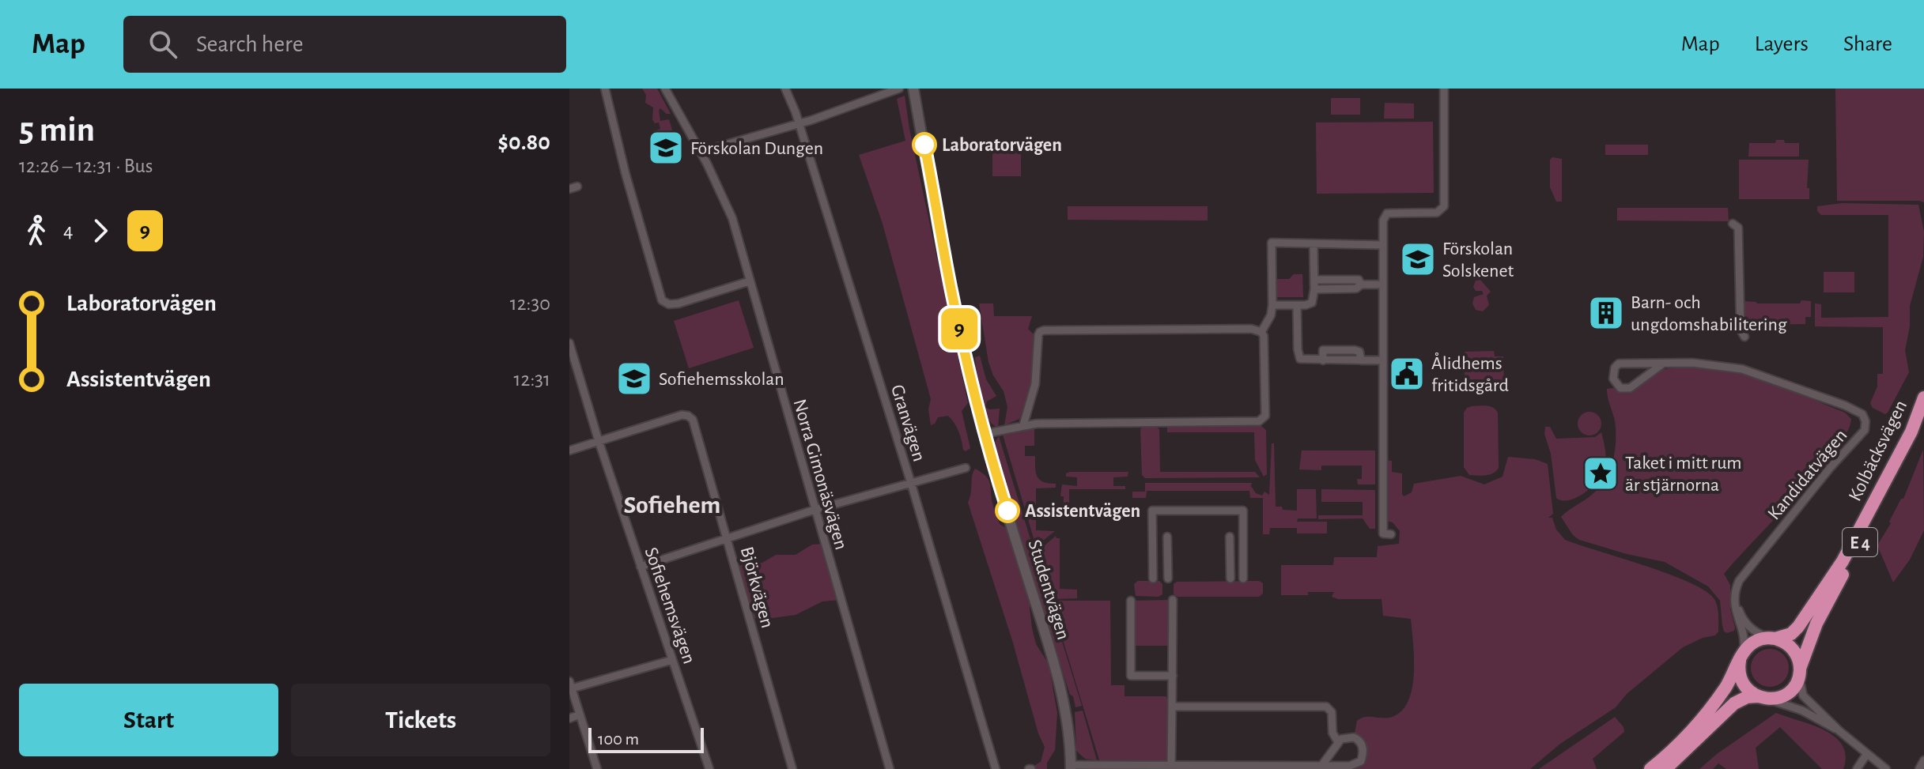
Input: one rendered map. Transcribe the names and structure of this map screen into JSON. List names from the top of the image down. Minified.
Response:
{"streets":{"highway":["Kolbäcksvägen","E 4"],"street":["Granvägen","Norra Gimonäsvägen","Kandidatvägen","Björkvägen","Studentvägen","Sofiehemsvägen"]},"crossings":[["Kolbäcksvägen","E 4"],["Björkvägen","Sofiehemsvägen"]],"districts":["Sofiehem"],"places":{"other":["Laboratorvägen","Assistentvägen"],"school or university":["Förskolan Dungen","Förskolan Solskenet","Sofiehemsskolan"],"building":["Barn- och ungdomshabilitering"],"public building":["Ålidhems fritidsgård"],"place":["Taket i mitt rum är stjärnorna"]},"lines":["bus line 9"],"scale_bar":"100 m","page":{"header":"Map","search":"Search here","nav":["Map","Layers","Share"],"heading":["5 min","12:26 – 12:31 · Bus","$0.80"],"on_map":"9","legs":["4","9"],"list":[{"name":"Laboratorvägen","value":"12:30"},{"name":"Assistentvägen","value":"12:31"}],"buttons":["Start","Tickets"],"scale":"100 m"}}
